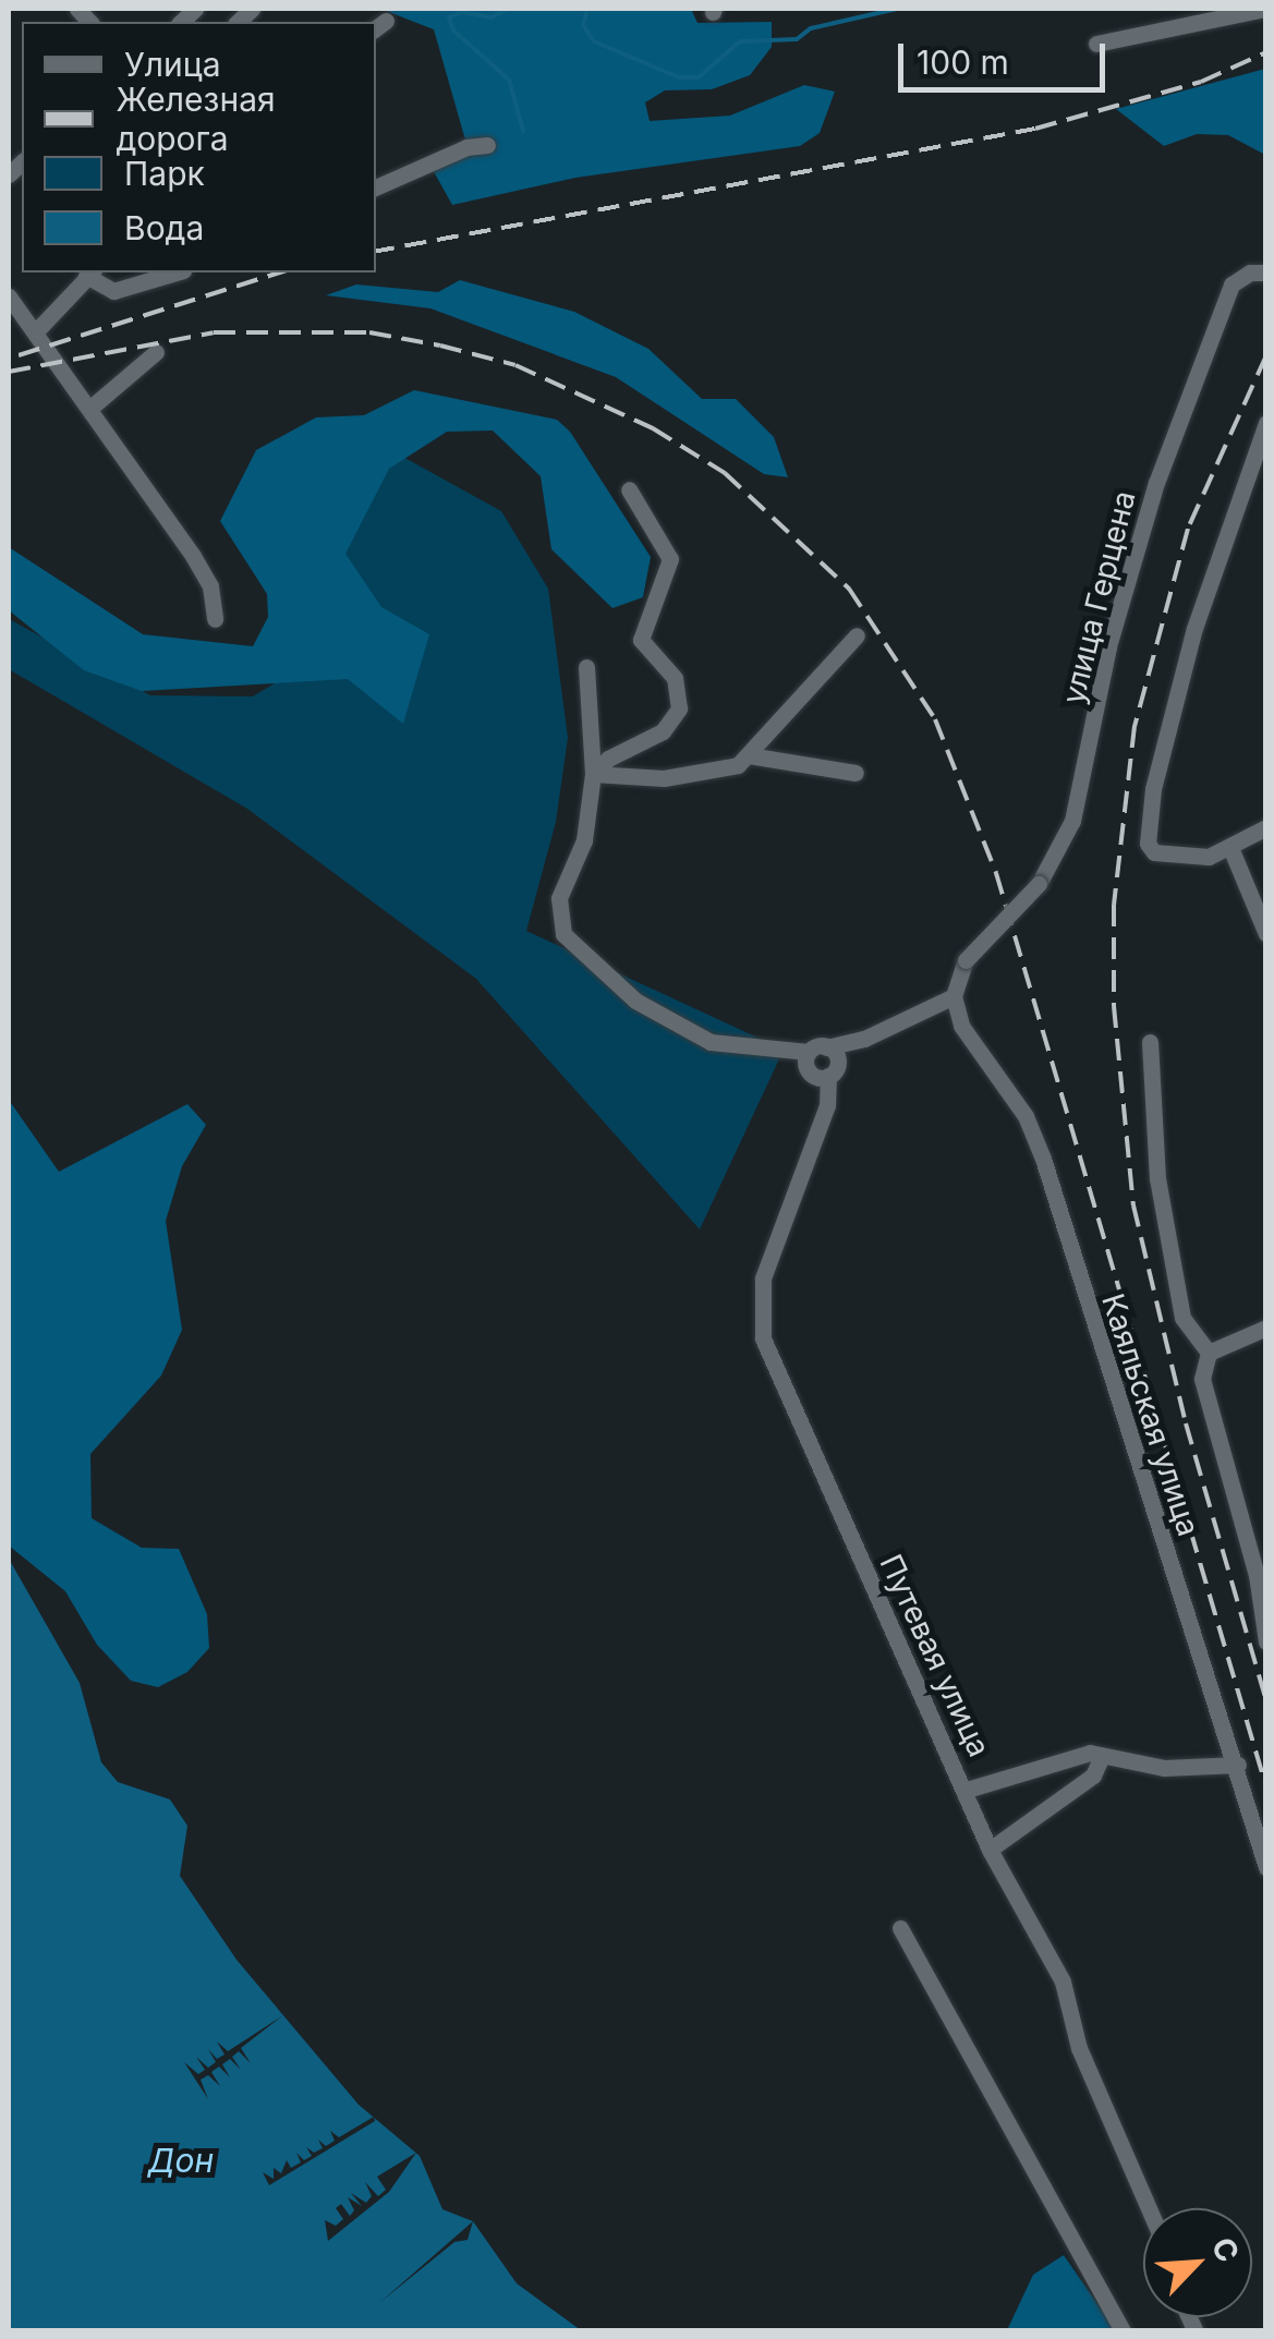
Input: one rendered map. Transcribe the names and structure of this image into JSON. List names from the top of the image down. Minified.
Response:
{"streets":{"street":["улица Герцена","Каяльская улица","Путевая улица"]},"crossings":[["улица Герцена","Каяльская улица"]],"water":["Дон"],"legend":["Улица","Железная дорога","Парк","Вода"],"scale_bar":"100 m","north":"top right"}
